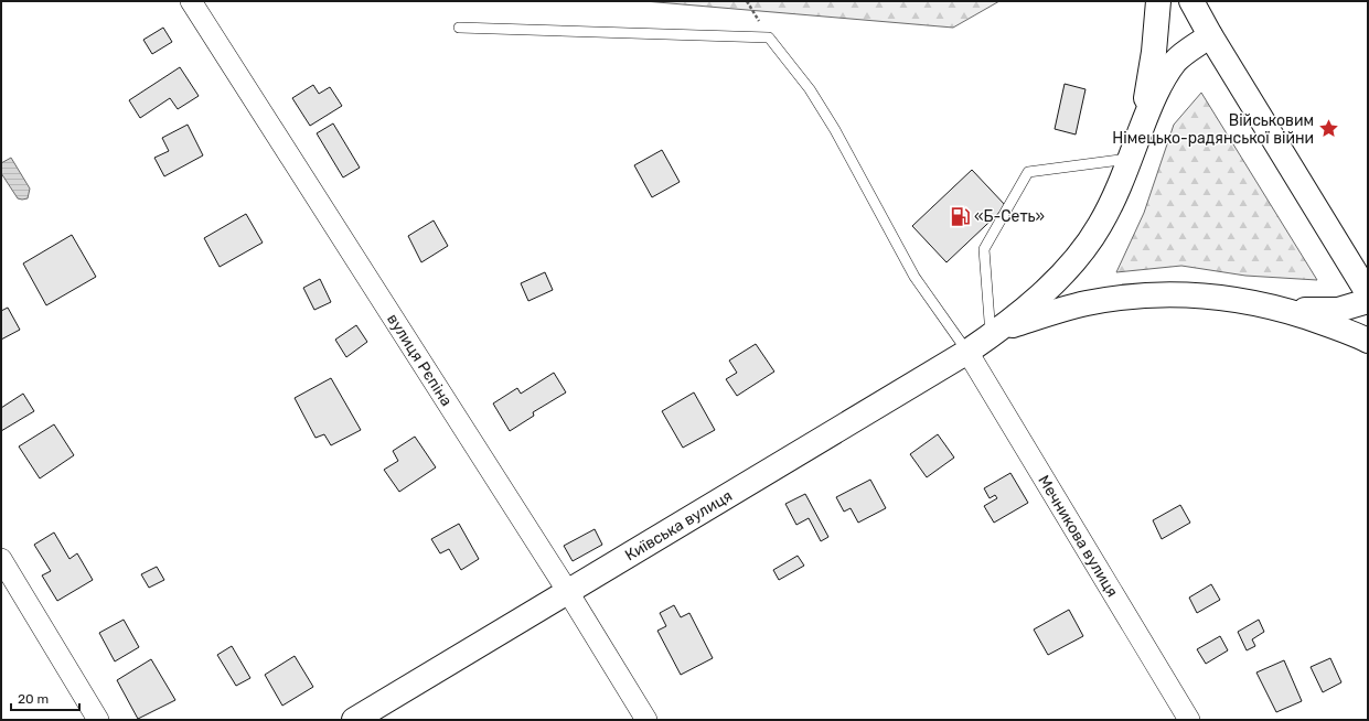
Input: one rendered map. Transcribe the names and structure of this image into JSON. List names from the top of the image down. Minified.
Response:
{"streets":{"highway":["Київська вулиця"],"street":["вулиця Рєпіна","Мечникова вулиця"]},"crossings":[["вулиця Рєпіна","Київська вулиця"],["Київська вулиця","Мечникова вулиця"]],"places":{"place":["Військовим Німецько-радянської війни"],"fuel station":["«Б-Сеть»"]},"scale_bar":"20 m"}
